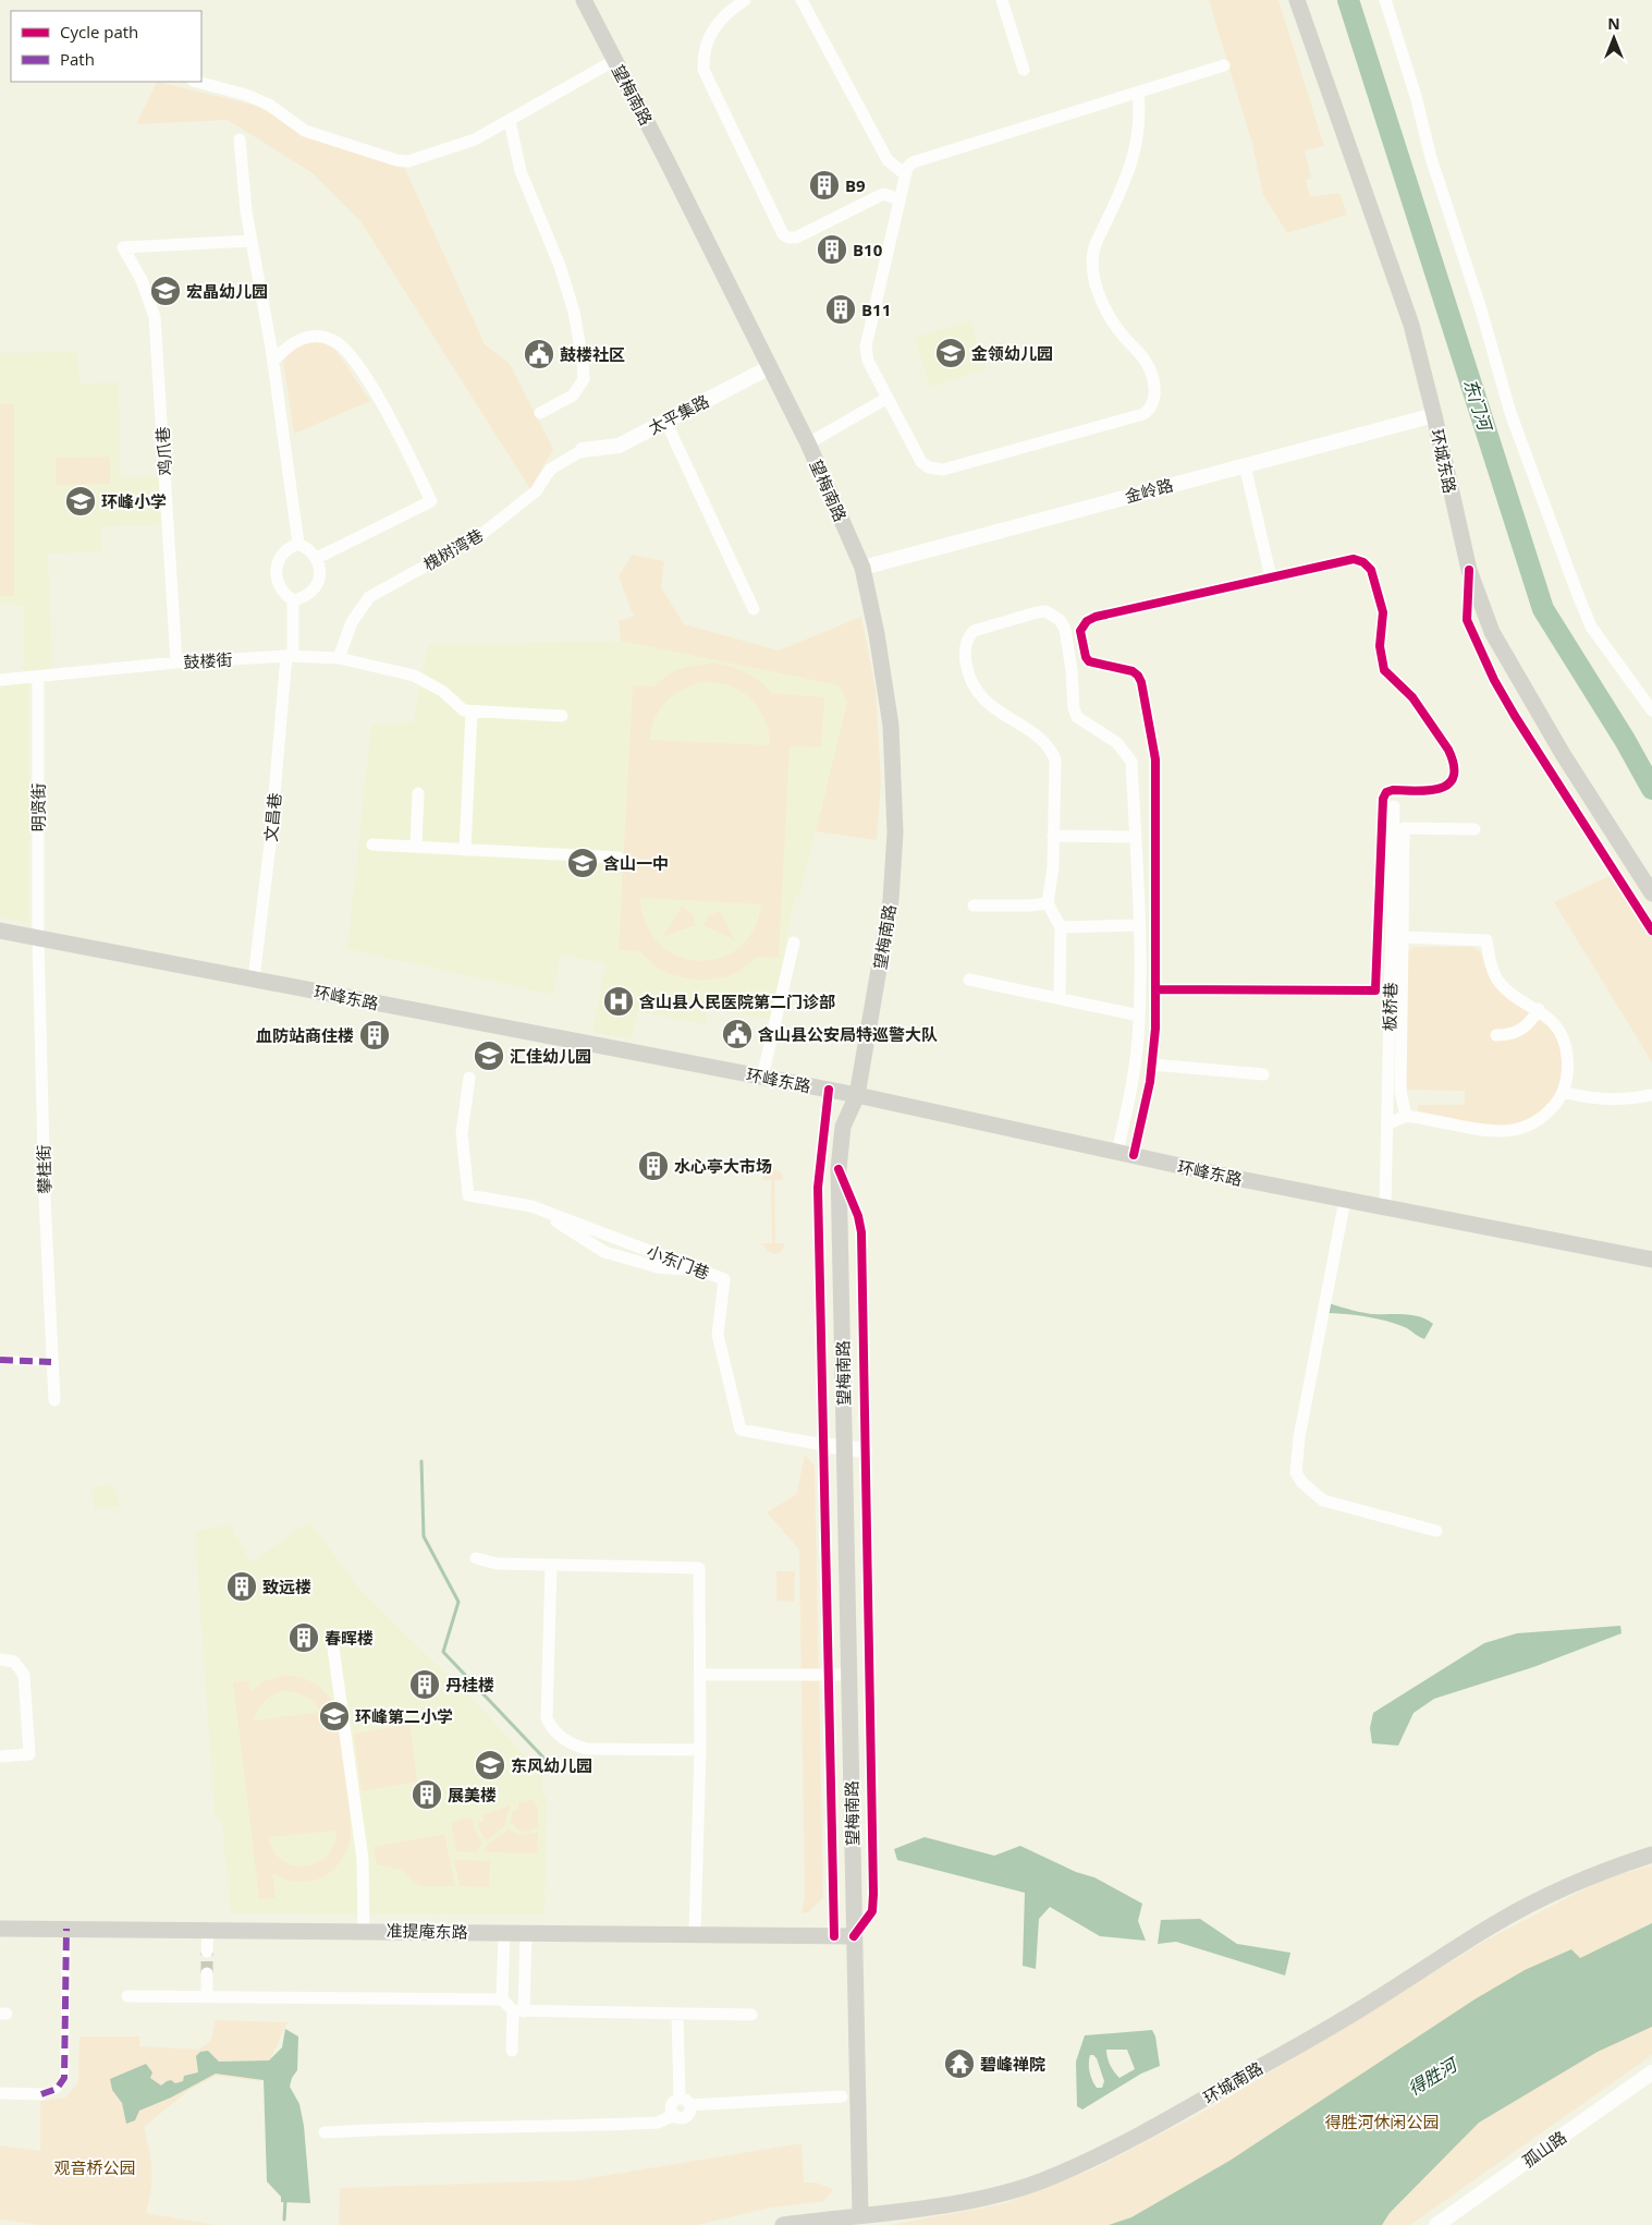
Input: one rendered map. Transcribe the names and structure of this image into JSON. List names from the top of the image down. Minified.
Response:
{"streets":{"main road":["望梅南路","环城东路","环峰东路","准提庵东路","环城南路"],"street":["太平集路","鸡爪巷","金岭路","槐树湾巷","鼓楼街","明贤街","文昌巷","板桥巷","攀桂街","小东门巷","孤山路"]},"crossings":[["望梅南路","太平集路"],["望梅南路","金岭路"],["望梅南路","环峰东路"],["望梅南路","准提庵东路"],["望梅南路","环城南路"],["太平集路","槐树湾巷"],["鸡爪巷","鼓楼街"],["环城东路","金岭路"],["槐树湾巷","鼓楼街"],["鼓楼街","明贤街"],["鼓楼街","文昌巷"],["明贤街","环峰东路"],["明贤街","攀桂街"],["文昌巷","环峰东路"],["环峰东路","板桥巷"],["环峰东路","攀桂街"]],"water":["东门河","得胜河"],"parks":["得胜河休闲公园","观音桥公园"],"places":{"building":["B9","B10","B11","血防站商住楼","水心亭大市场","致远楼","春晖楼","丹桂楼","展美楼"],"school or university":["宏晶幼儿园","金领幼儿园","环峰小学","含山一中","汇佳幼儿园","环峰第二小学","东风幼儿园"],"public building":["鼓楼社区","含山县公安局特巡警大队"],"hospital":["含山县人民医院第二门诊部"],"temple":["碧峰禅院"]},"legend":["Cycle path","Path"],"north":"top"}
